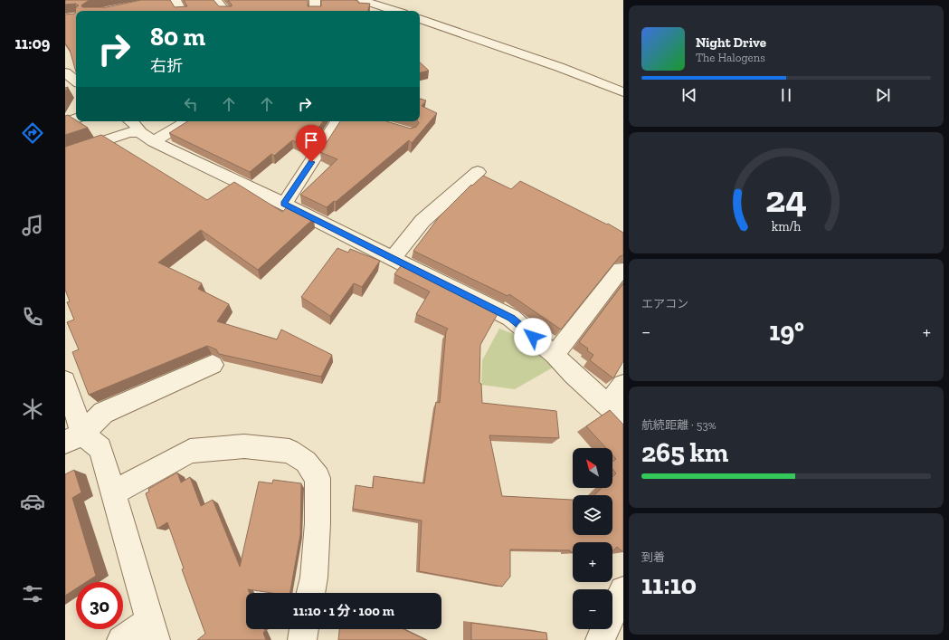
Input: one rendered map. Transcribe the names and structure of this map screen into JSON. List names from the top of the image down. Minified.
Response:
{"north":"top left","page":{"tabs":"11:09","turn":["80 m","右折"],"song":["Night Drive","The Halogens"],"tile":["エアコン",["航続距離 · 53%","265 km"],["到着","11:10"]],"heat":["−","19°","+"],"map_buttons":["+","−"],"limit":"30","trip":"11:10 · 1 分 · 100 m","gauge":["24","km/h"]}}
